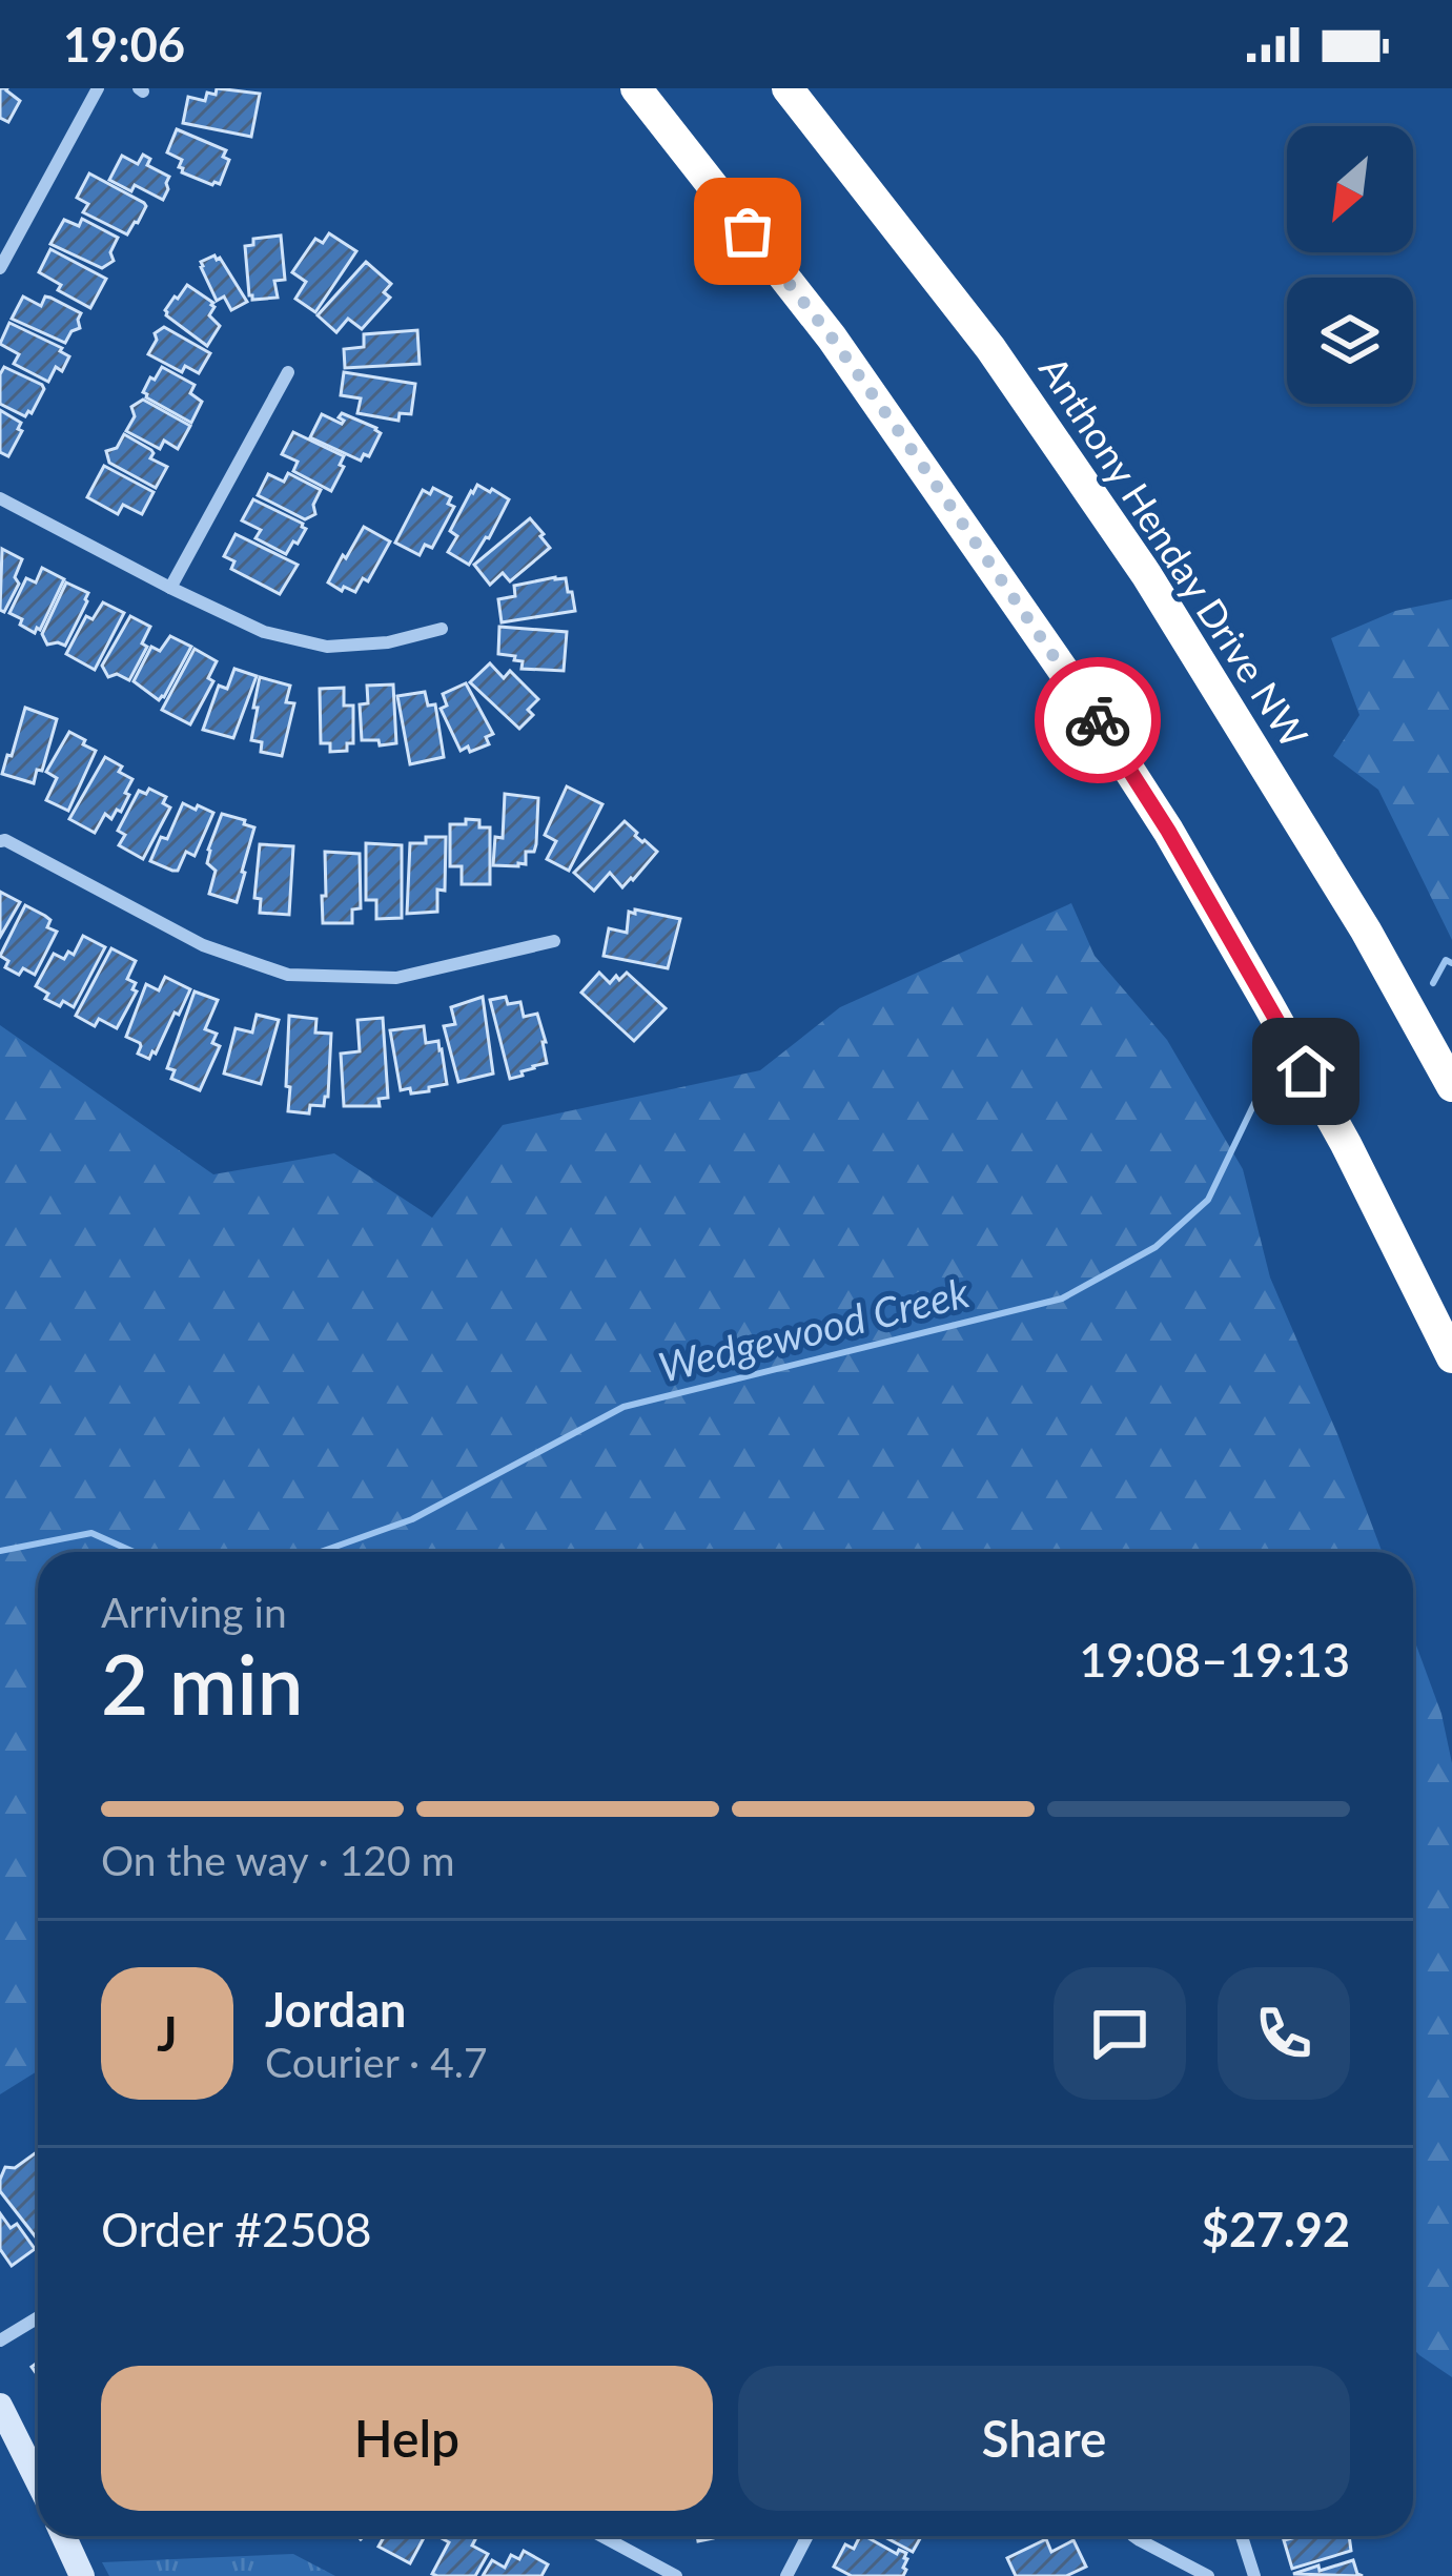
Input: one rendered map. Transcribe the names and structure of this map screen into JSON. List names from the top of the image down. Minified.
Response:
{"streets":{"highway":["Anthony Henday Drive NW"]},"water":["Wedgewood Creek"],"north":"bottom left","page":{"status":"19:06","heading":["2 min","Arriving in","19:08–19:13"],"panel":["Jordan","Courier · 4.7","Order #2508","$27.92"],"bar":"On the way · 120 m","round":"J","buttons":["Help","Share"]}}
